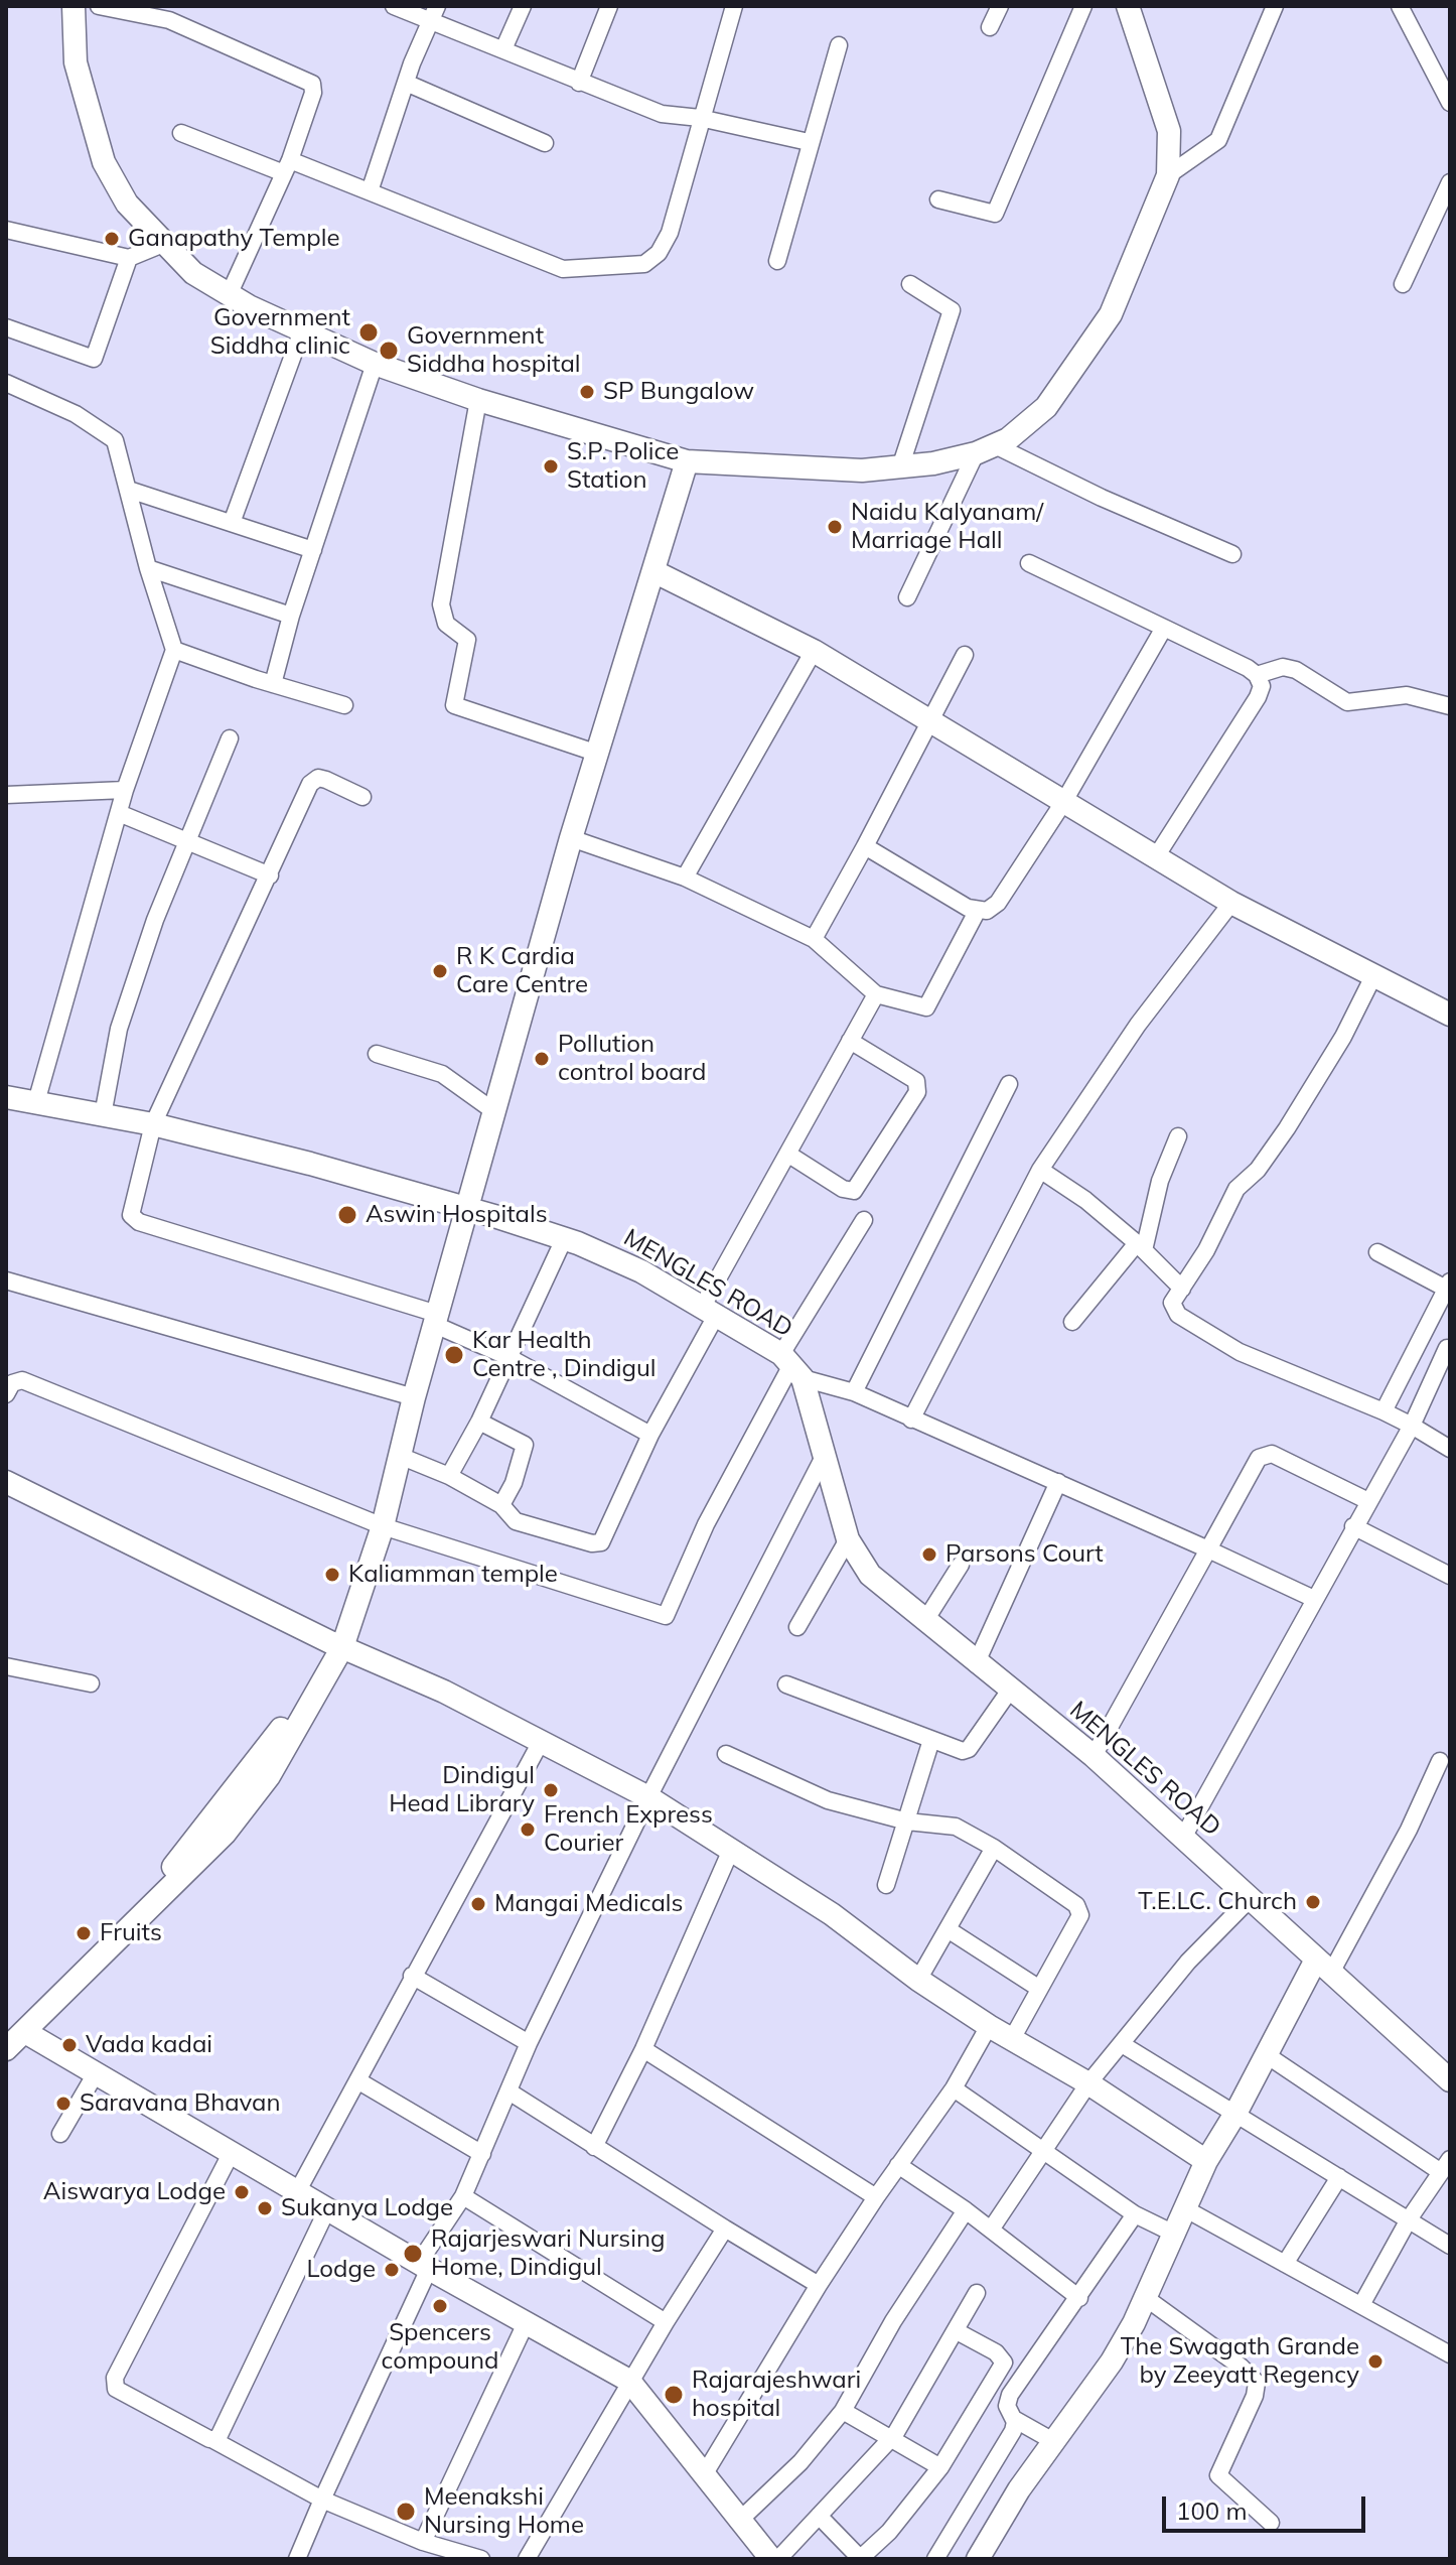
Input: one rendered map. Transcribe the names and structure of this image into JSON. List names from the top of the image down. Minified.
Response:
{"streets":{"main road":["MENGLES ROAD"]},"places":["Ganapathy Temple","Government Siddha clinic","Government Siddha hospital","SP Bungalow","S.P. Police Station","Naidu Kalyanam/ Marriage Hall","R K Cardia Care Centre","Pollution control board","Aswin Hospitals","Kar Health Centre , Dindigul","Parsons Court","Kaliamman temple","Dindigul Head Library","French Express Courier","T.E.LC. Church","Mangai Medicals","Fruits","Vada kadai","Saravana Bhavan","Aiswarya Lodge","Sukanya Lodge","Rajarjeswari Nursing Home, Dindigul","Lodge","Spencers compound","The Swagath Grande by Zeeyatt Regency","Rajarajeshwari hospital","Meenakshi Nursing Home"],"scale_bar":"100 m"}
